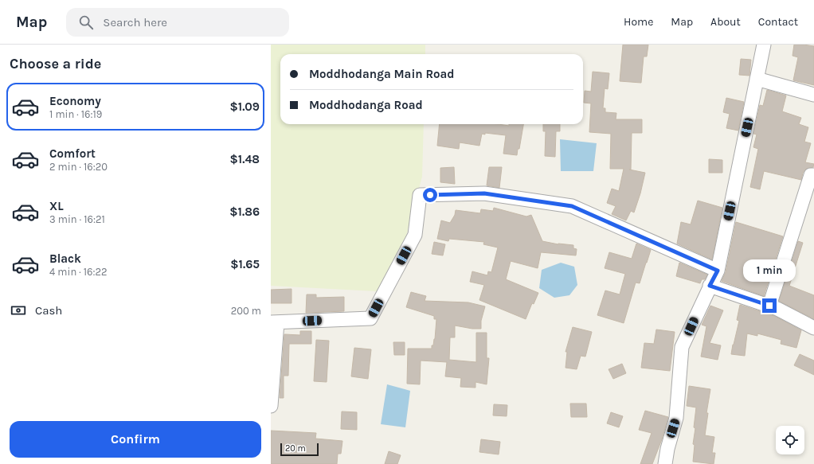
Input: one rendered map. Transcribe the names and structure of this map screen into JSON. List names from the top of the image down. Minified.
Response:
{"scale_bar":"20 m","page":{"header":"Map","search":"Search here","nav":["Home","Map","About","Contact"],"heading":"Choose a ride","banner":["Moddhodanga Main Road","Moddhodanga Road"],"list":[{"name":"Economy","note":"1 min · 16:19","value":"$1.09"},{"name":"Comfort","note":"2 min · 16:20","value":"$1.48"},{"name":"XL","note":"3 min · 16:21","value":"$1.86"},{"name":"Black","note":"4 min · 16:22","value":"$1.65"}],"bubble":"1 min","pay":["Cash","200 m"],"buttons":"Confirm","scale":"20 m"}}
